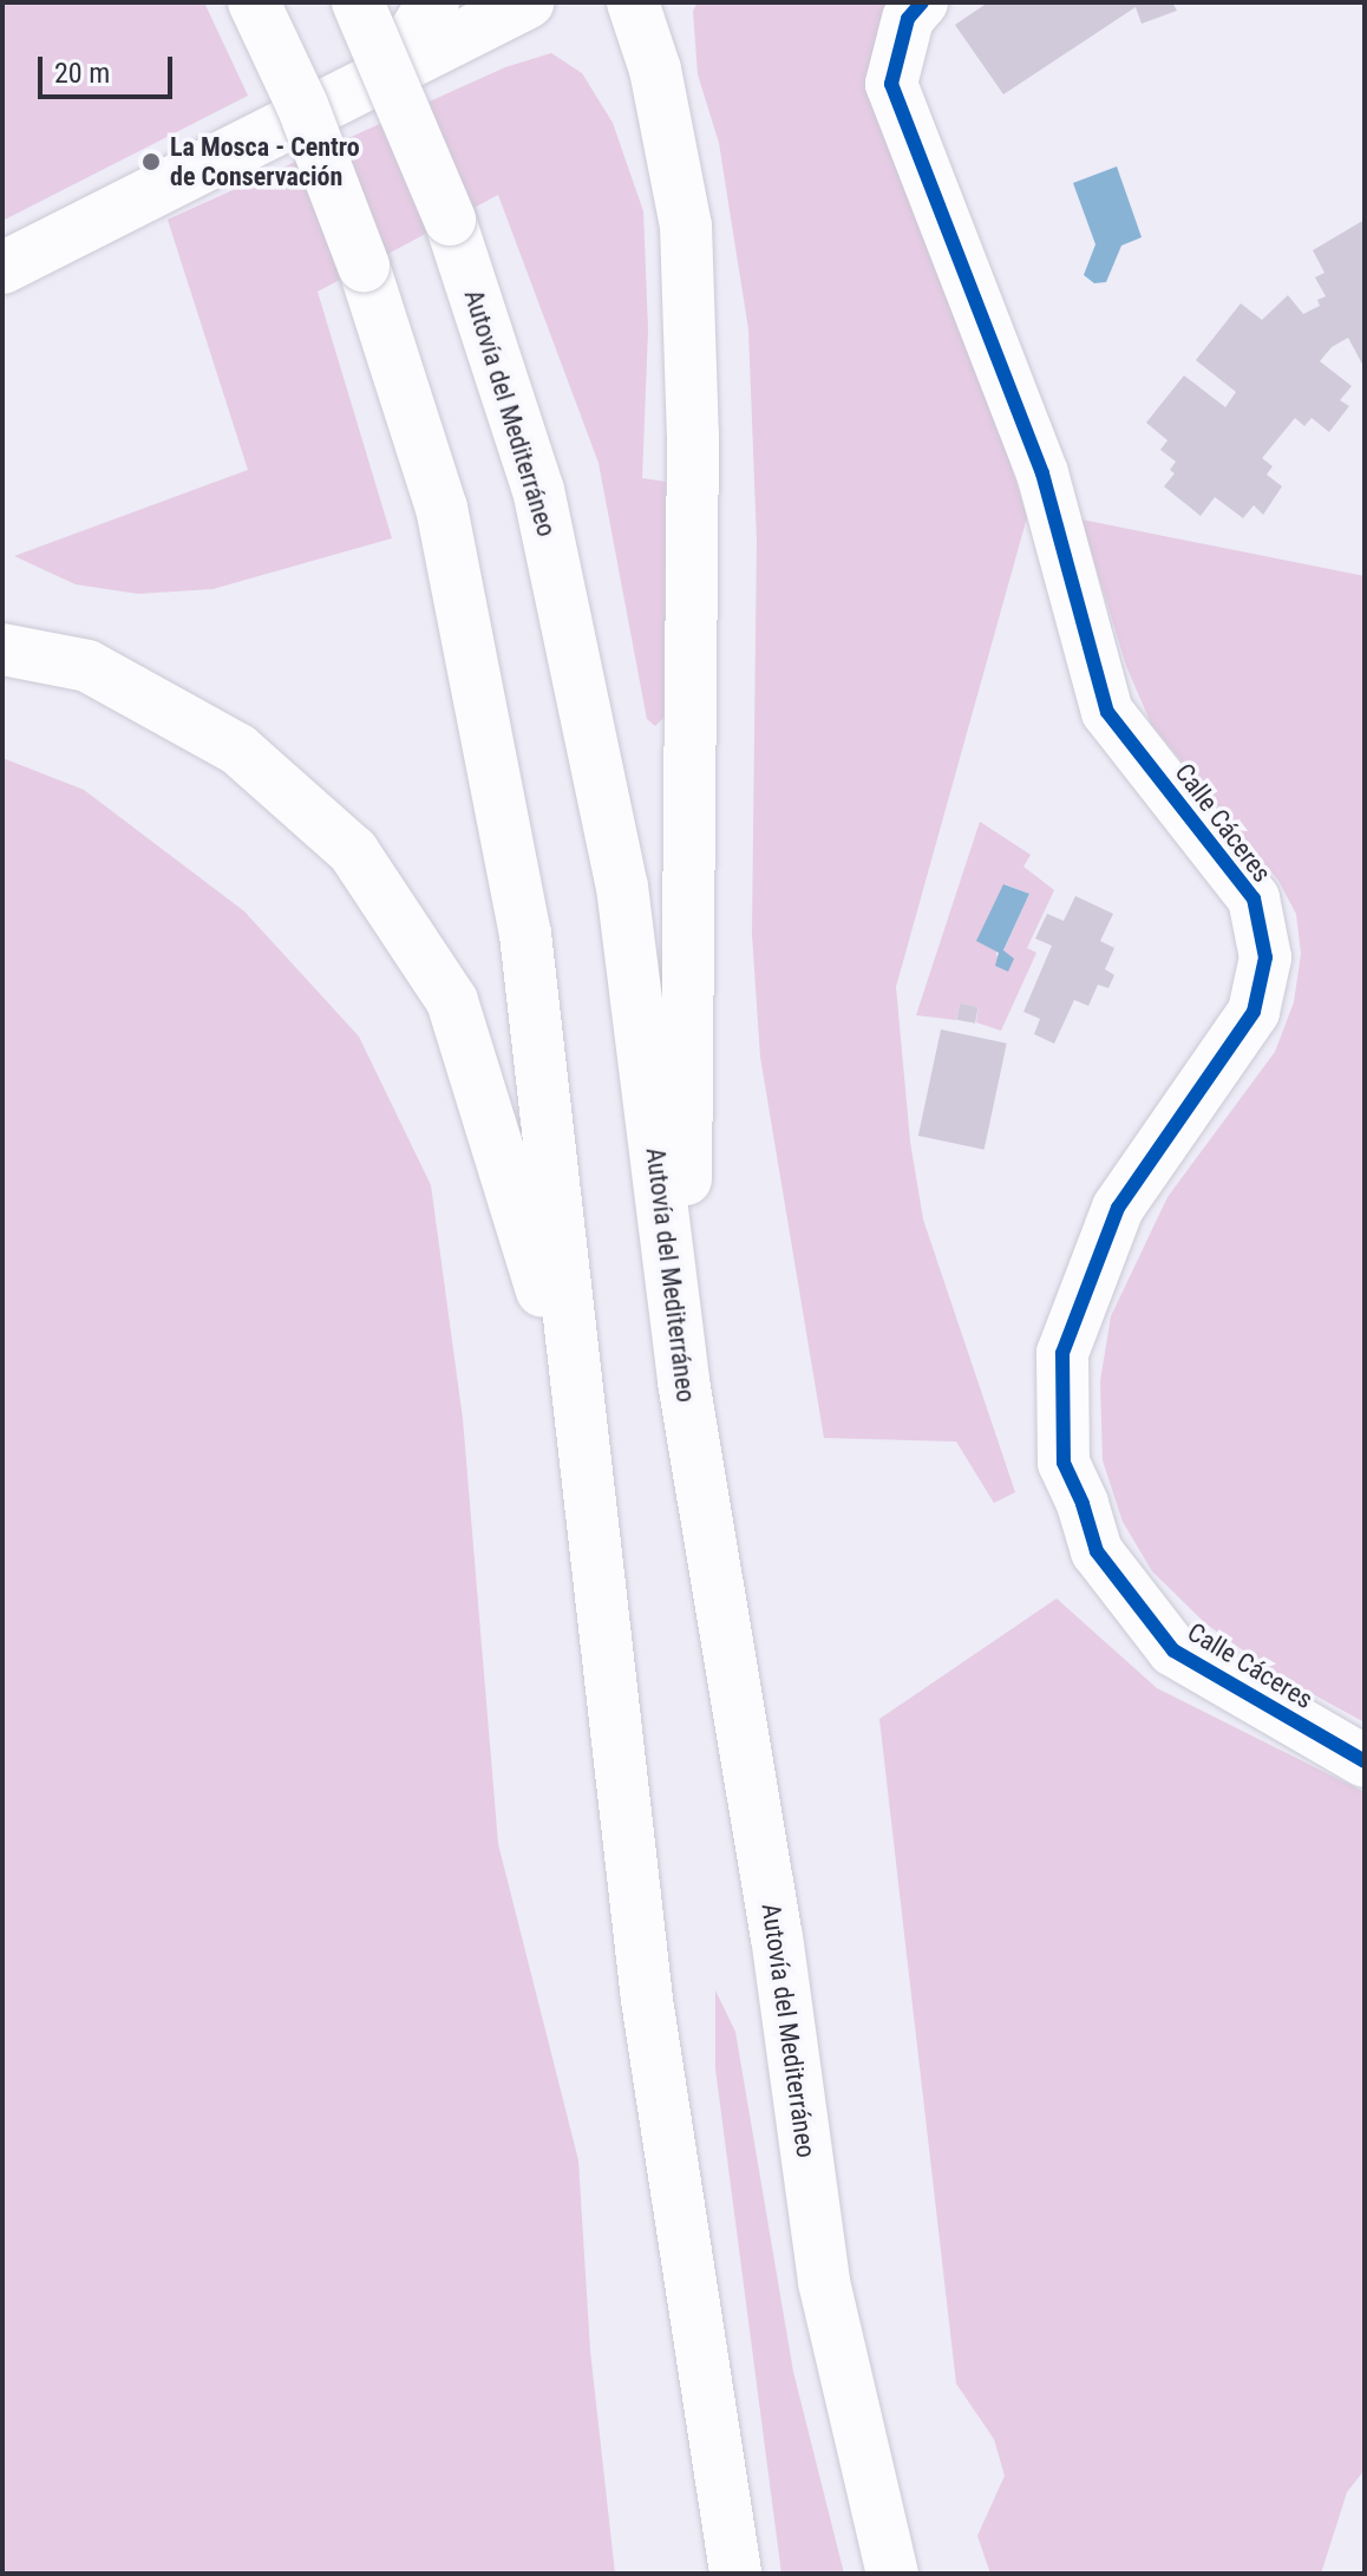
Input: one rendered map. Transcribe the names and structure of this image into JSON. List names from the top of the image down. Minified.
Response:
{"streets":{"main road":["Autovía del Mediterráneo","Calle Cáceres"]},"places":["La Mosca - Centro de Conservación"],"scale_bar":"20 m"}
